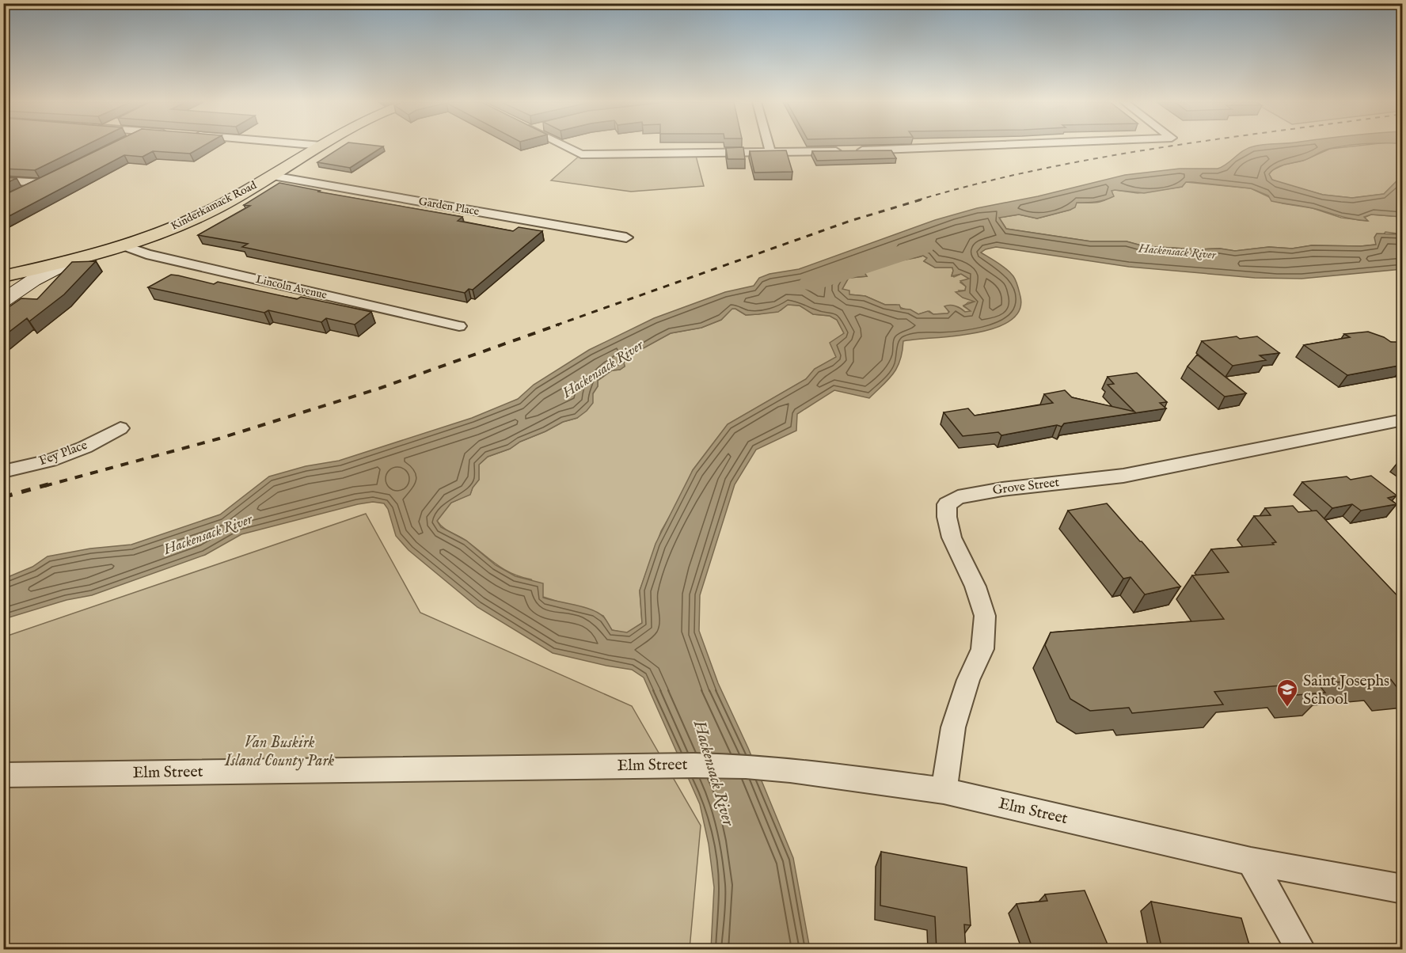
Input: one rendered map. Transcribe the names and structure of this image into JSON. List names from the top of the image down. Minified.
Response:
{"streets":{"main road":["Kinderkamack Road"],"street":["Garden Place","Lincoln Avenue","Fey Place","Grove Street","Elm Street"]},"crossings":[["Kinderkamack Road","Garden Place"],["Kinderkamack Road","Lincoln Avenue"],["Grove Street","Elm Street"]],"water":["Hackensack River"],"parks":["Van Buskirk Island County Park"],"places":{"school or university":["Saint Josephs School"]}}
